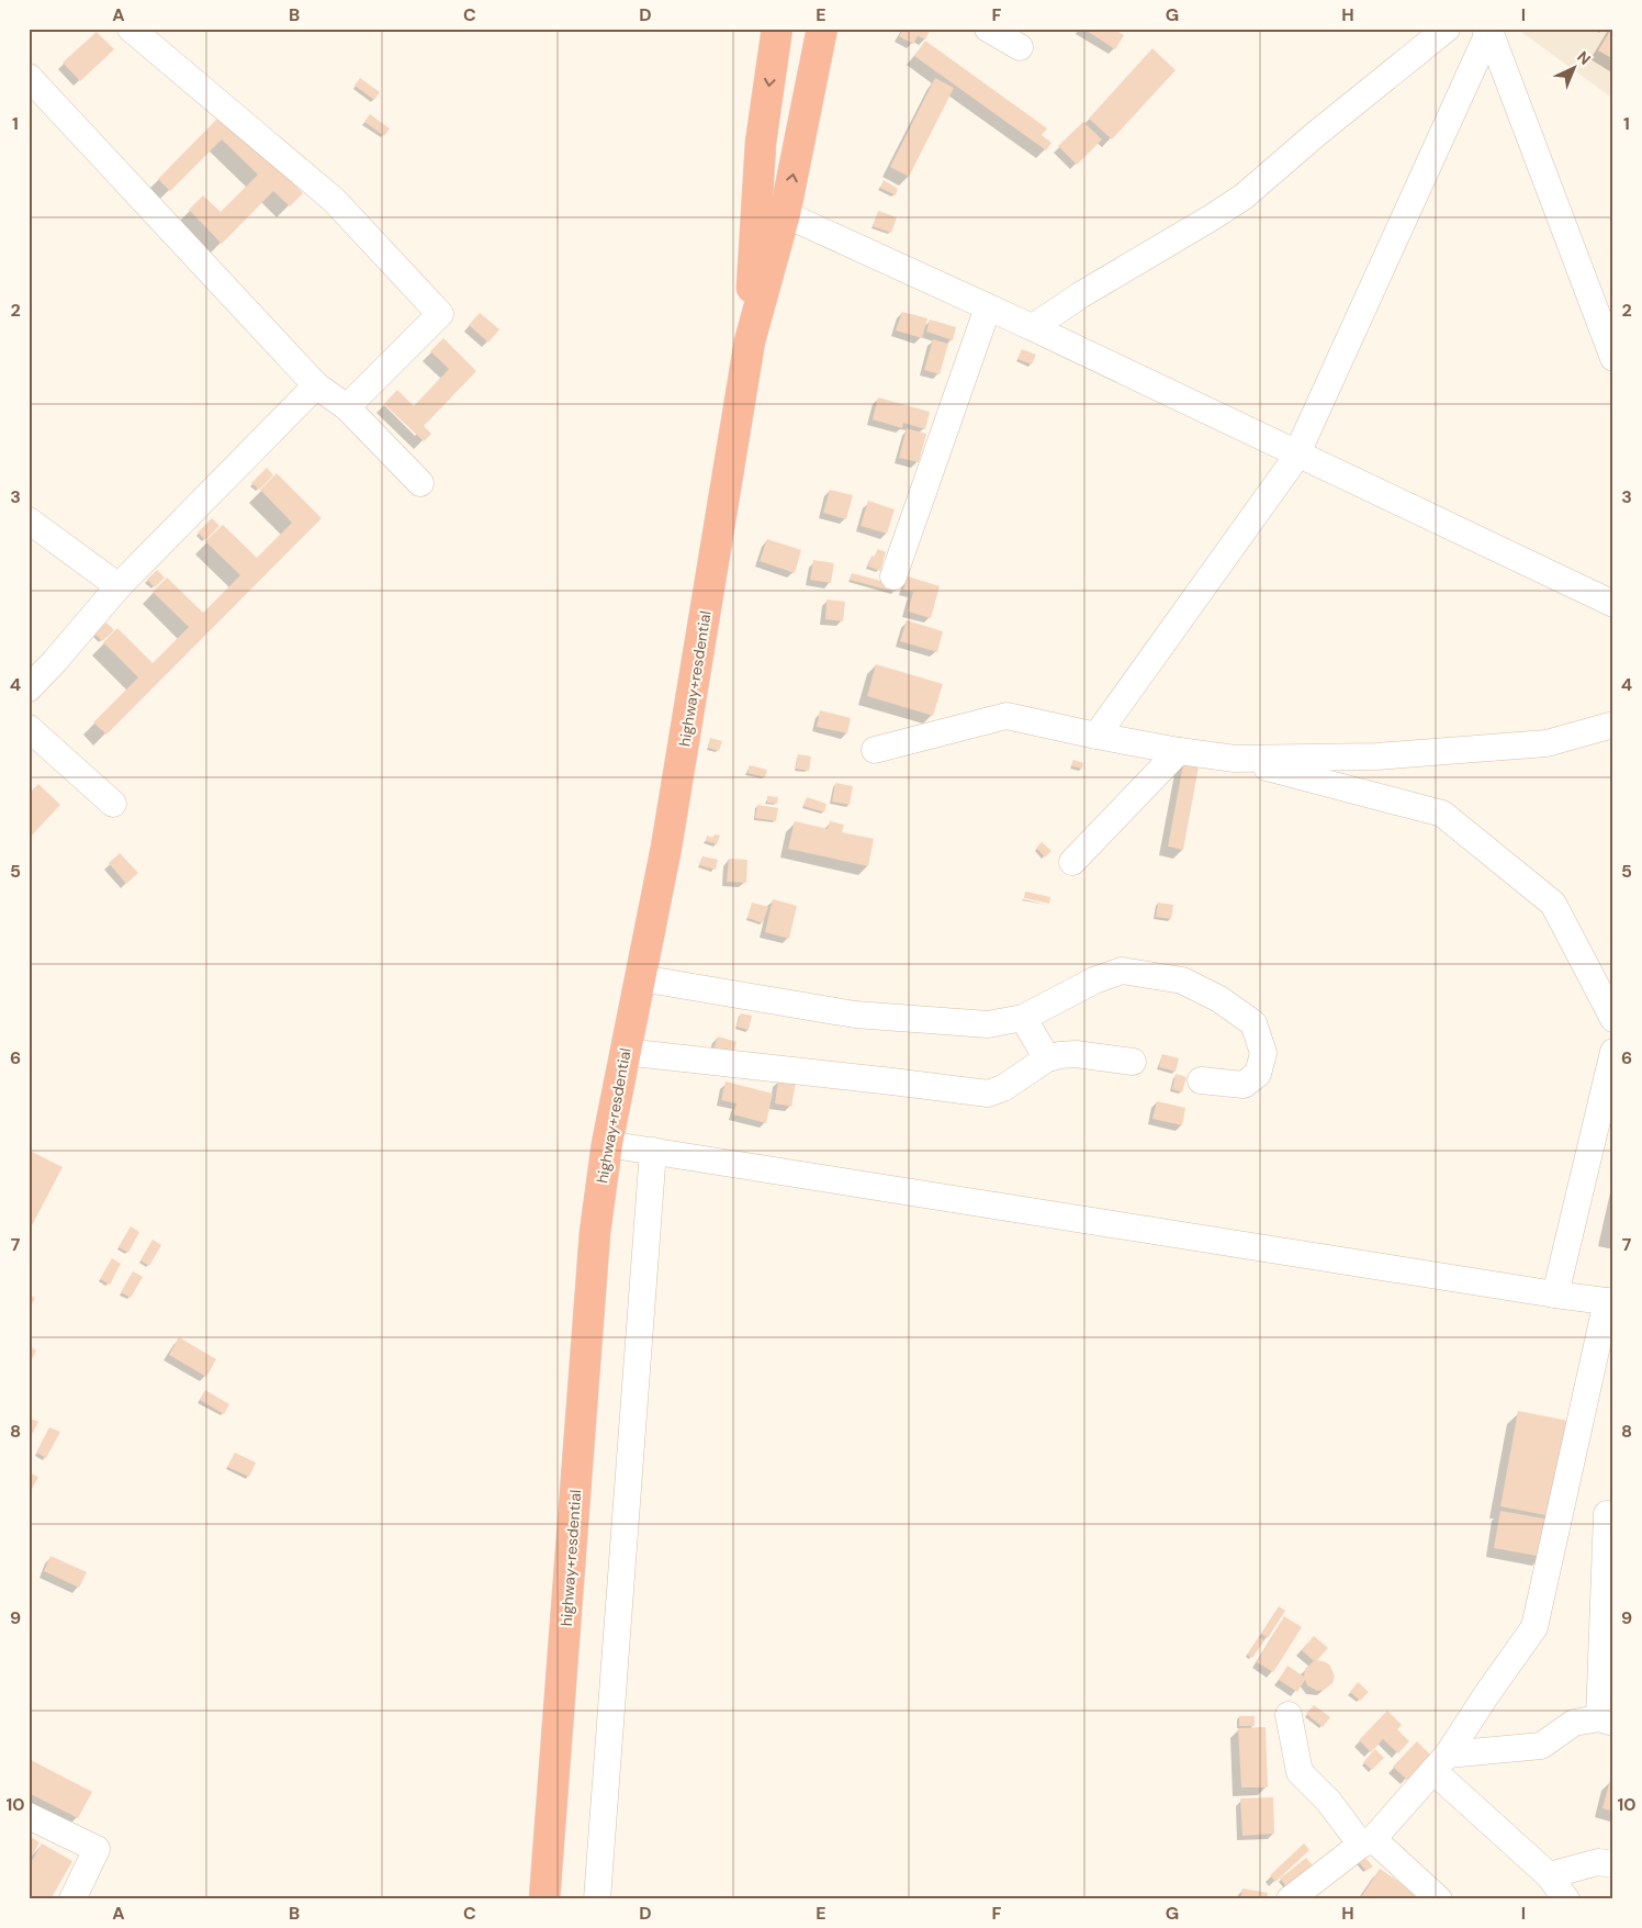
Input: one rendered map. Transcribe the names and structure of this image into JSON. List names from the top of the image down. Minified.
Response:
{"streets":{"highway":["highway+resdential"]},"north":"top right","grid":{"columns":["A","B","C","D","E","F","G","H","I"],"rows":["1","2","3","4","5","6","7","8","9","10"]}}
